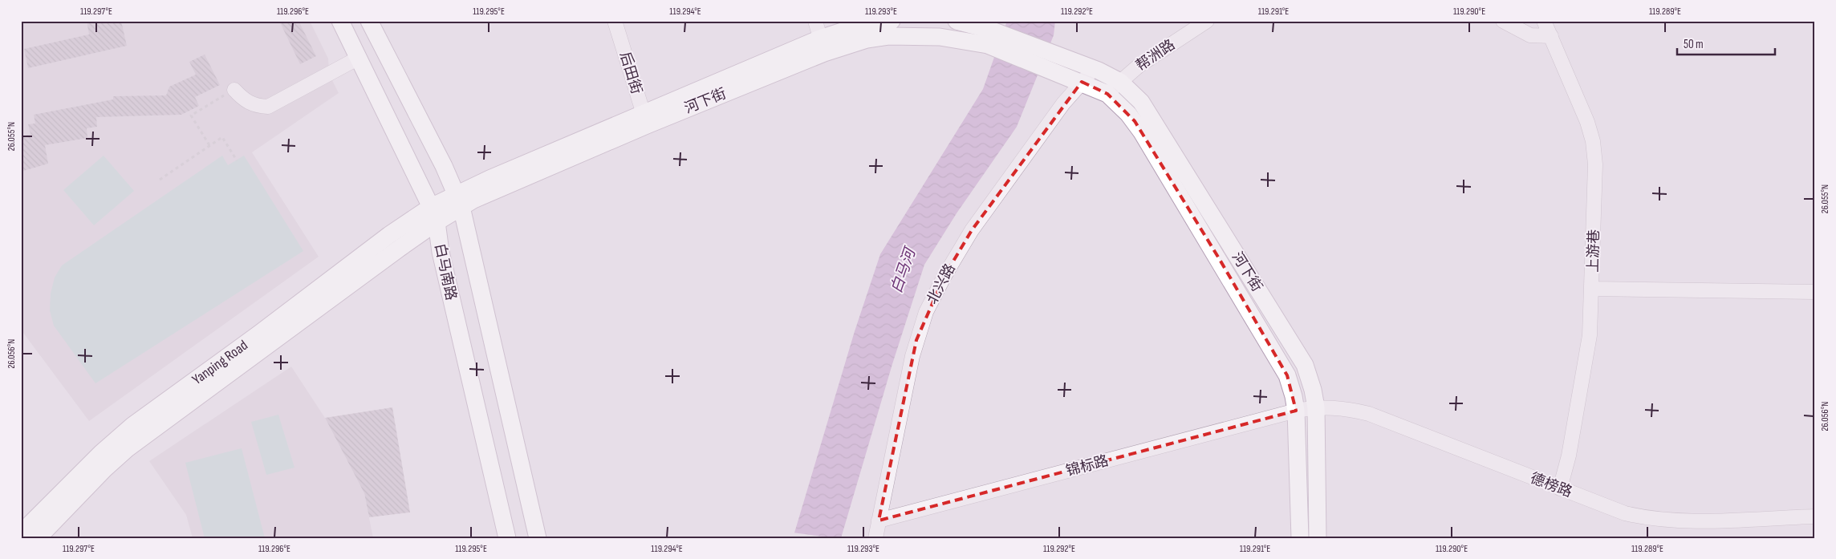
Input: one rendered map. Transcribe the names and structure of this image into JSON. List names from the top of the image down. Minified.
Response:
{"streets":{"main road":["河下街","白马南路","Yanping Road"],"street":["帮洲路","后田街","上游巷","北兴路","锦标路","德榜路"]},"crossings":[["帮洲路","河下街"],["后田街","河下街"],["河下街","白马南路"],["河下街","北兴路"],["河下街","Yanping Road"],["河下街","锦标路"],["河下街","德榜路"],["上游巷","德榜路"],["白马南路","Yanping Road"],["北兴路","锦标路"],["锦标路","德榜路"]],"water":["白马河"],"scale_bar":"50 m","coordinates":["119.297°E","119.296°E","119.295°E","119.294°E","119.293°E","119.292°E","119.291°E","119.290°E","119.289°E","26.055°N","26.056°N"]}
